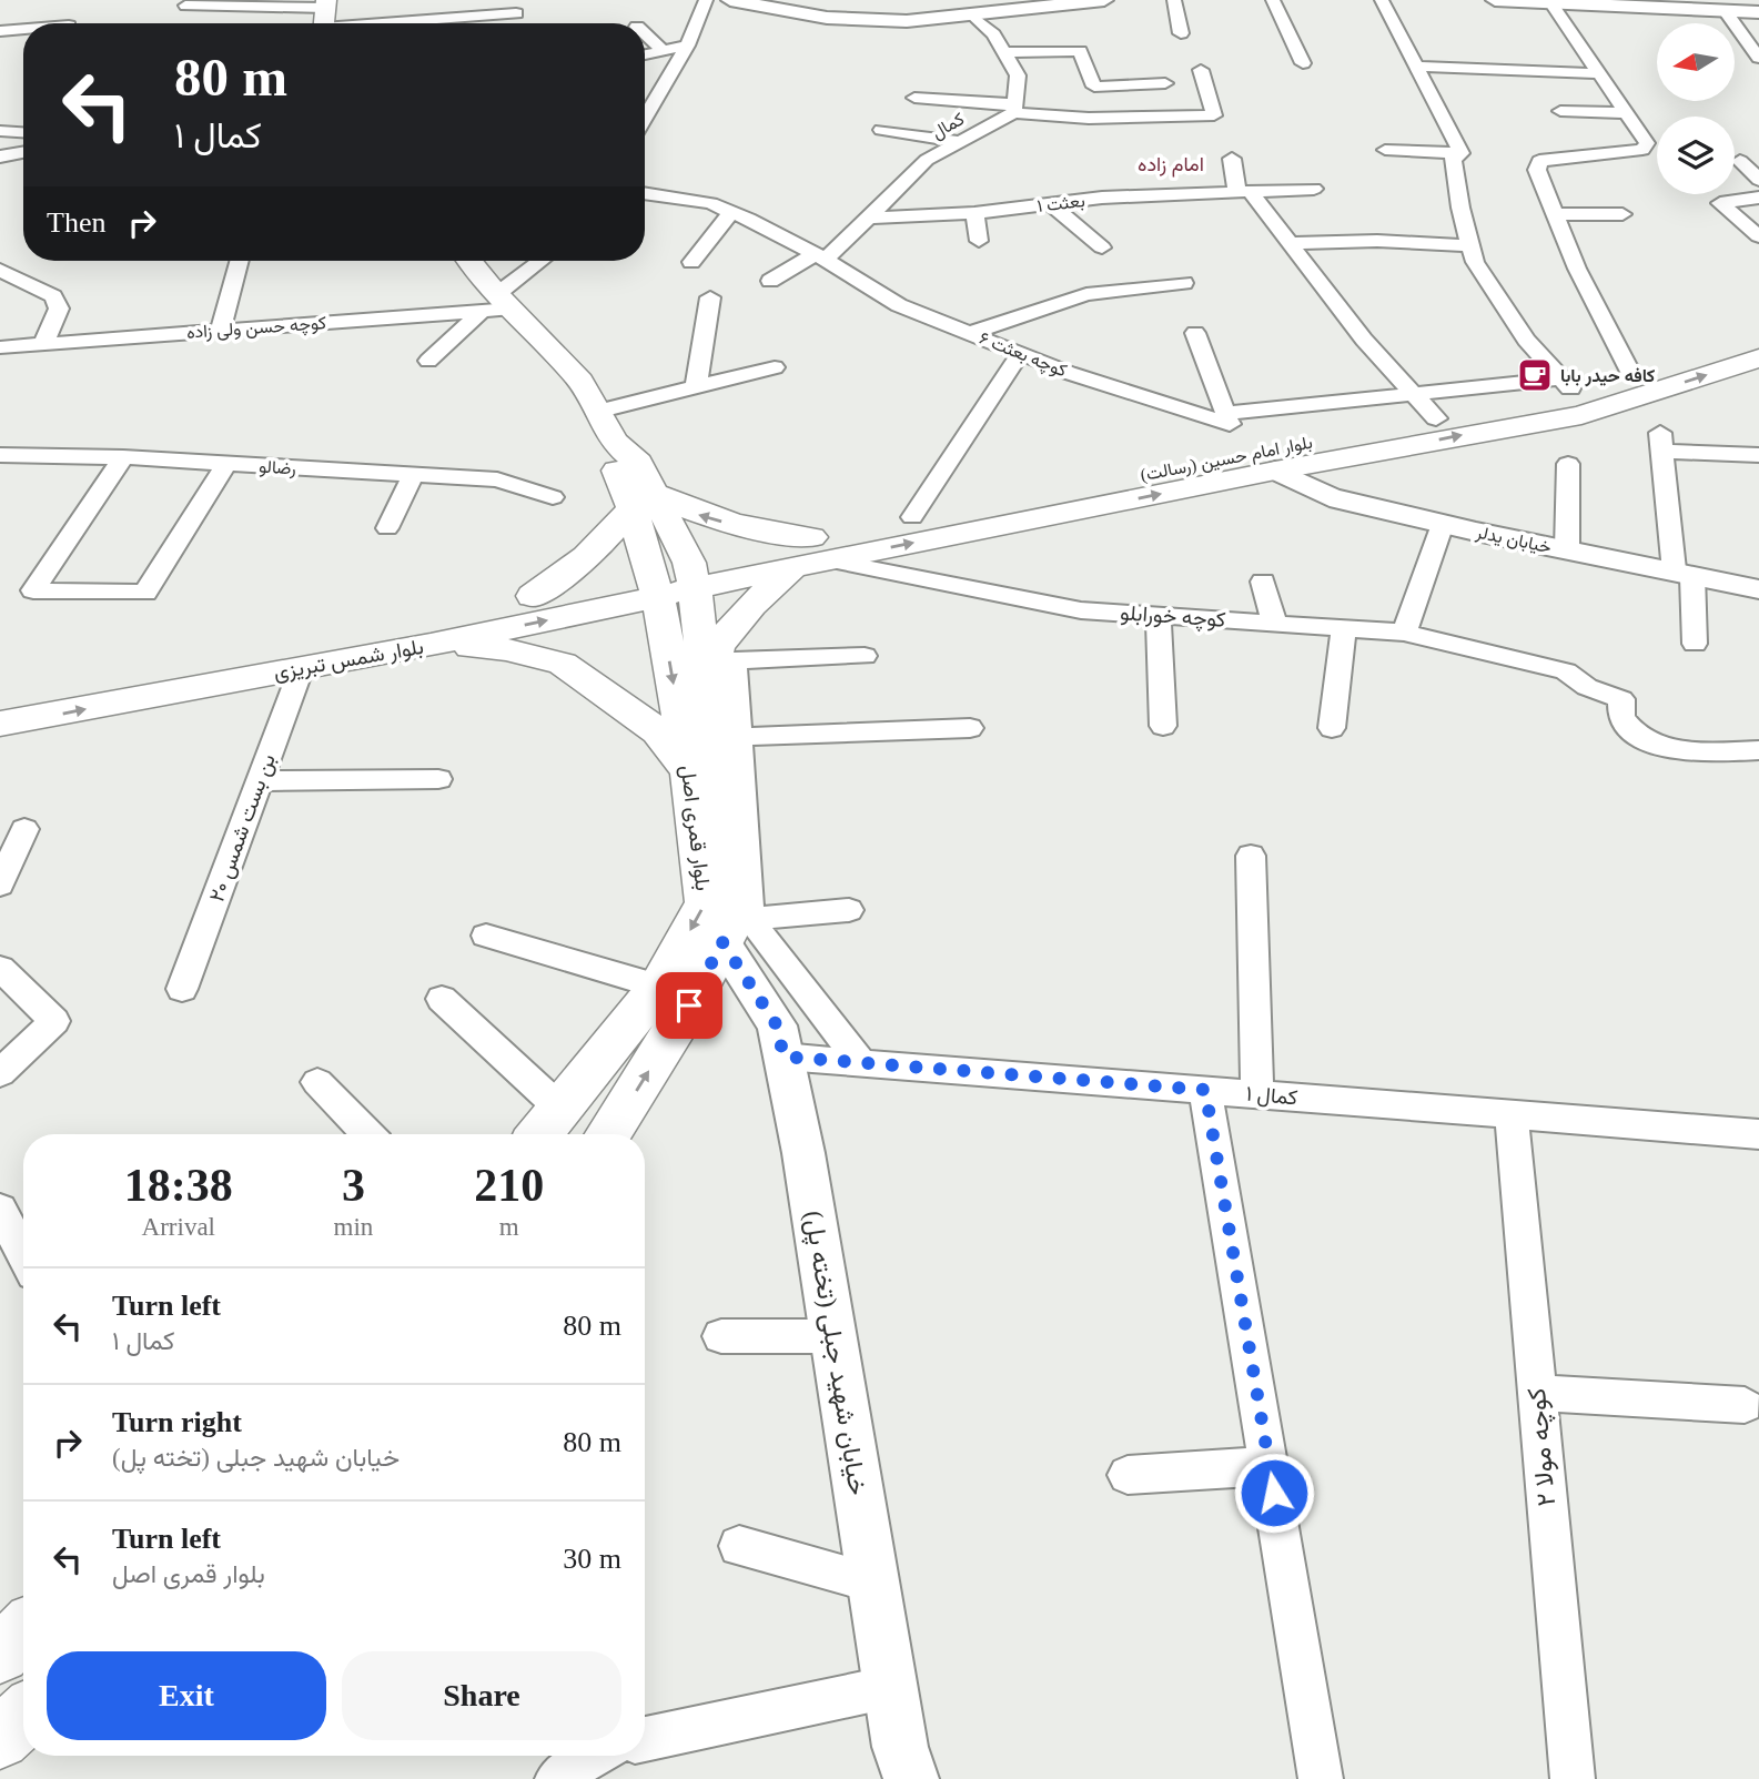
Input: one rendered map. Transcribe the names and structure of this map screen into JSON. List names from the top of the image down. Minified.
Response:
{"streets":{"main road":["بلوار امام حسین (رسالت)","بلوار شمس تبریزی","بلوار قمری اصل"],"street":["کمال","بعثت ۱","کوچه حسن ولی زاده","کوچه بعثت ۶","رضالو","خیابان یدلر","کوچه خورابلو","بن بست شمس ۲۰","کمال ۱","خیابان شهید جبلی (تخته پل)","کوچه مولا ۲"]},"crossings":[["کمال","بعثت ۱"],["کمال","کوچه بعثت ۶"],["بلوار امام حسین (رسالت)","خیابان یدلر"],["بلوار امام حسین (رسالت)","کوچه خورابلو"],["بلوار امام حسین (رسالت)","بلوار شمس تبریزی"],["بلوار امام حسین (رسالت)","بلوار قمری اصل"],["بلوار شمس تبریزی","بن بست شمس ۲۰"],["بلوار شمس تبریزی","بلوار قمری اصل"],["بلوار قمری اصل","خیابان شهید جبلی (تخته پل)"],["کمال ۱","خیابان شهید جبلی (تخته پل)"],["کمال ۱","کوچه مولا ۲"]],"districts":["امام زاده"],"places":{"cafe":["کافه حیدر بابا"]},"north":"left","page":{"turn":["80 m","کمال ۱"],"then":"Then","eta":["18:38","Arrival","3","min","210","m"],"list":[{"name":"Turn left","note":"کمال ۱","value":"80 m"},{"name":"Turn right","note":"خیابان شهید جبلی (تخته پل)","value":"80 m"},{"name":"Turn left","note":"بلوار قمری اصل","value":"30 m"}],"buttons":["Exit","Share"]}}
